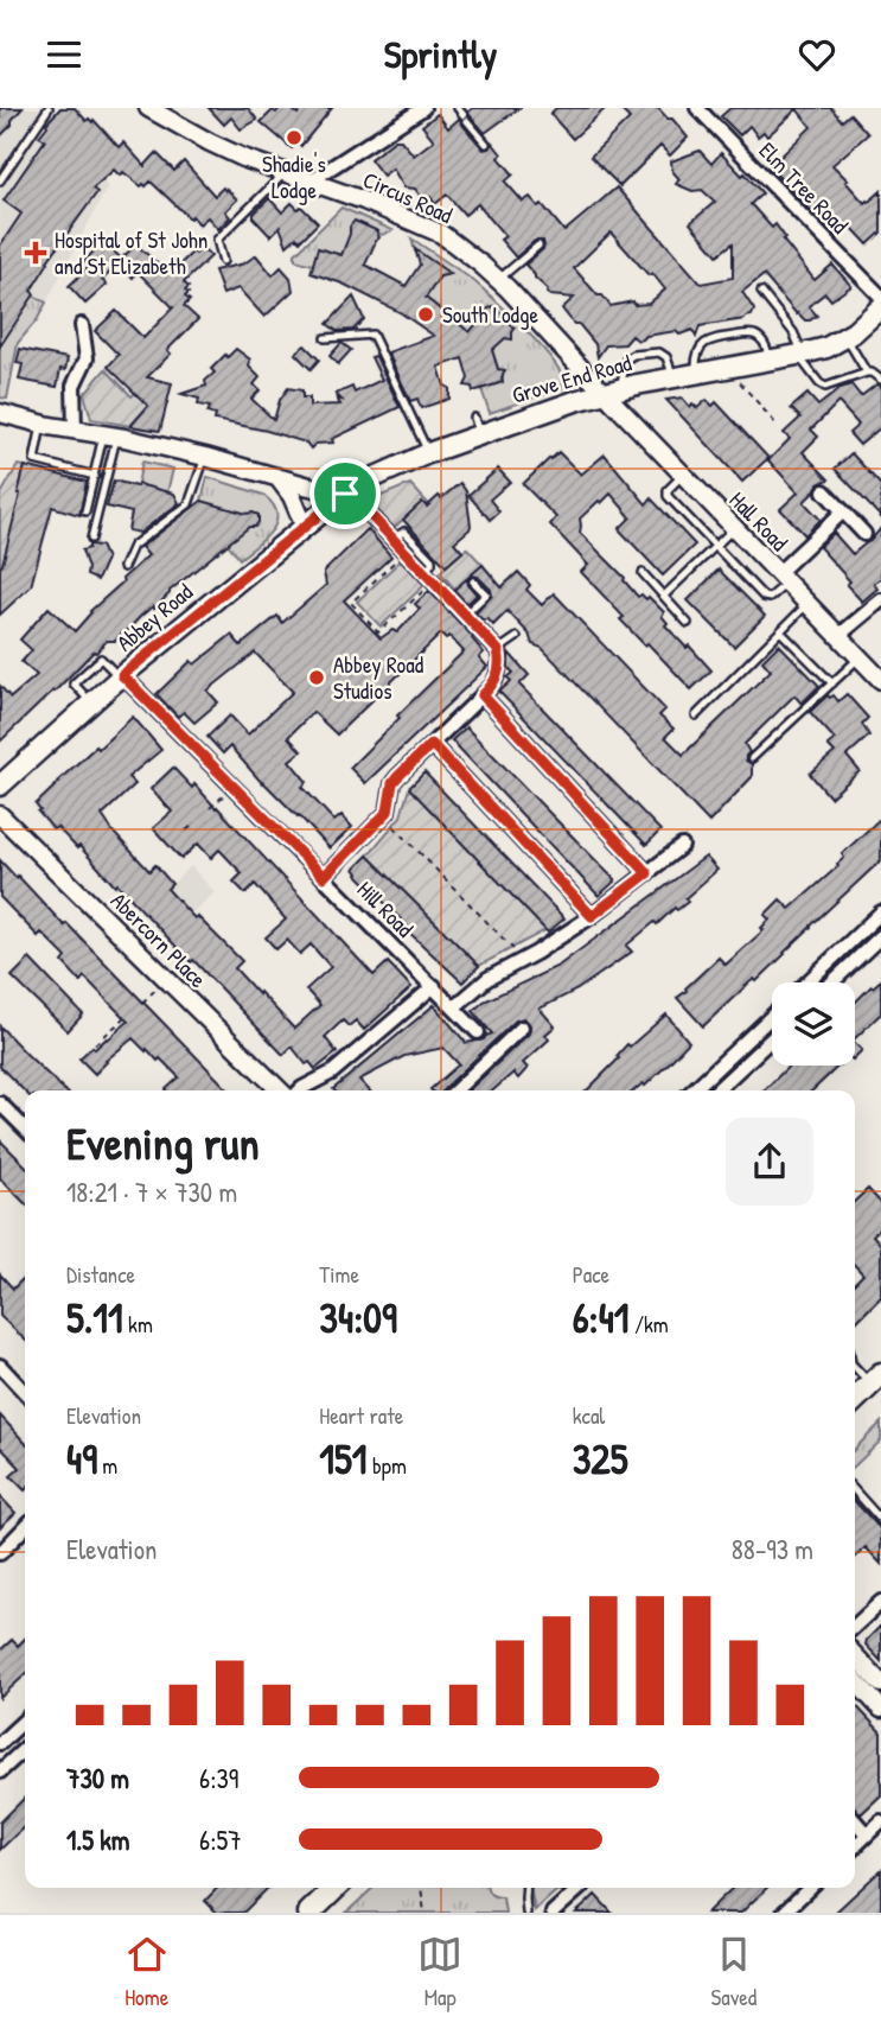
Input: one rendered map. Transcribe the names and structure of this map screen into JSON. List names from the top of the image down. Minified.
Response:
{"streets":{"main road":["Grove End Road","Abbey Road"],"street":["Elm Tree Road","Circus Road","Hall Road","Hill Road","Abercorn Place"]},"crossings":[["Circus Road","Grove End Road"],["Circus Road","Hall Road"],["Grove End Road","Hall Road"],["Grove End Road","Abbey Road"],["Abbey Road","Hill Road"]],"places":{"other":["Shadie's Lodge","South Lodge","Abbey Road Studios"],"health":["Hospital of St John and St Elizabeth"]},"page":{"header":"Sprintly","heading":["Evening run","18:21 · 7 × 730 m"],"stats":[["Distance","5.11 km"],["Time","34:09"],["Pace","6:41 /km"],["Elevation","49 m"],["Heart rate","151 bpm"],["kcal","325"]],"chart":["Elevation","88–93 m"],"list":[{"name":"730 m","note":"6:39"},{"name":"1.5 km","note":"6:57"}],"tabs":["Home","Map","Saved"]}}
